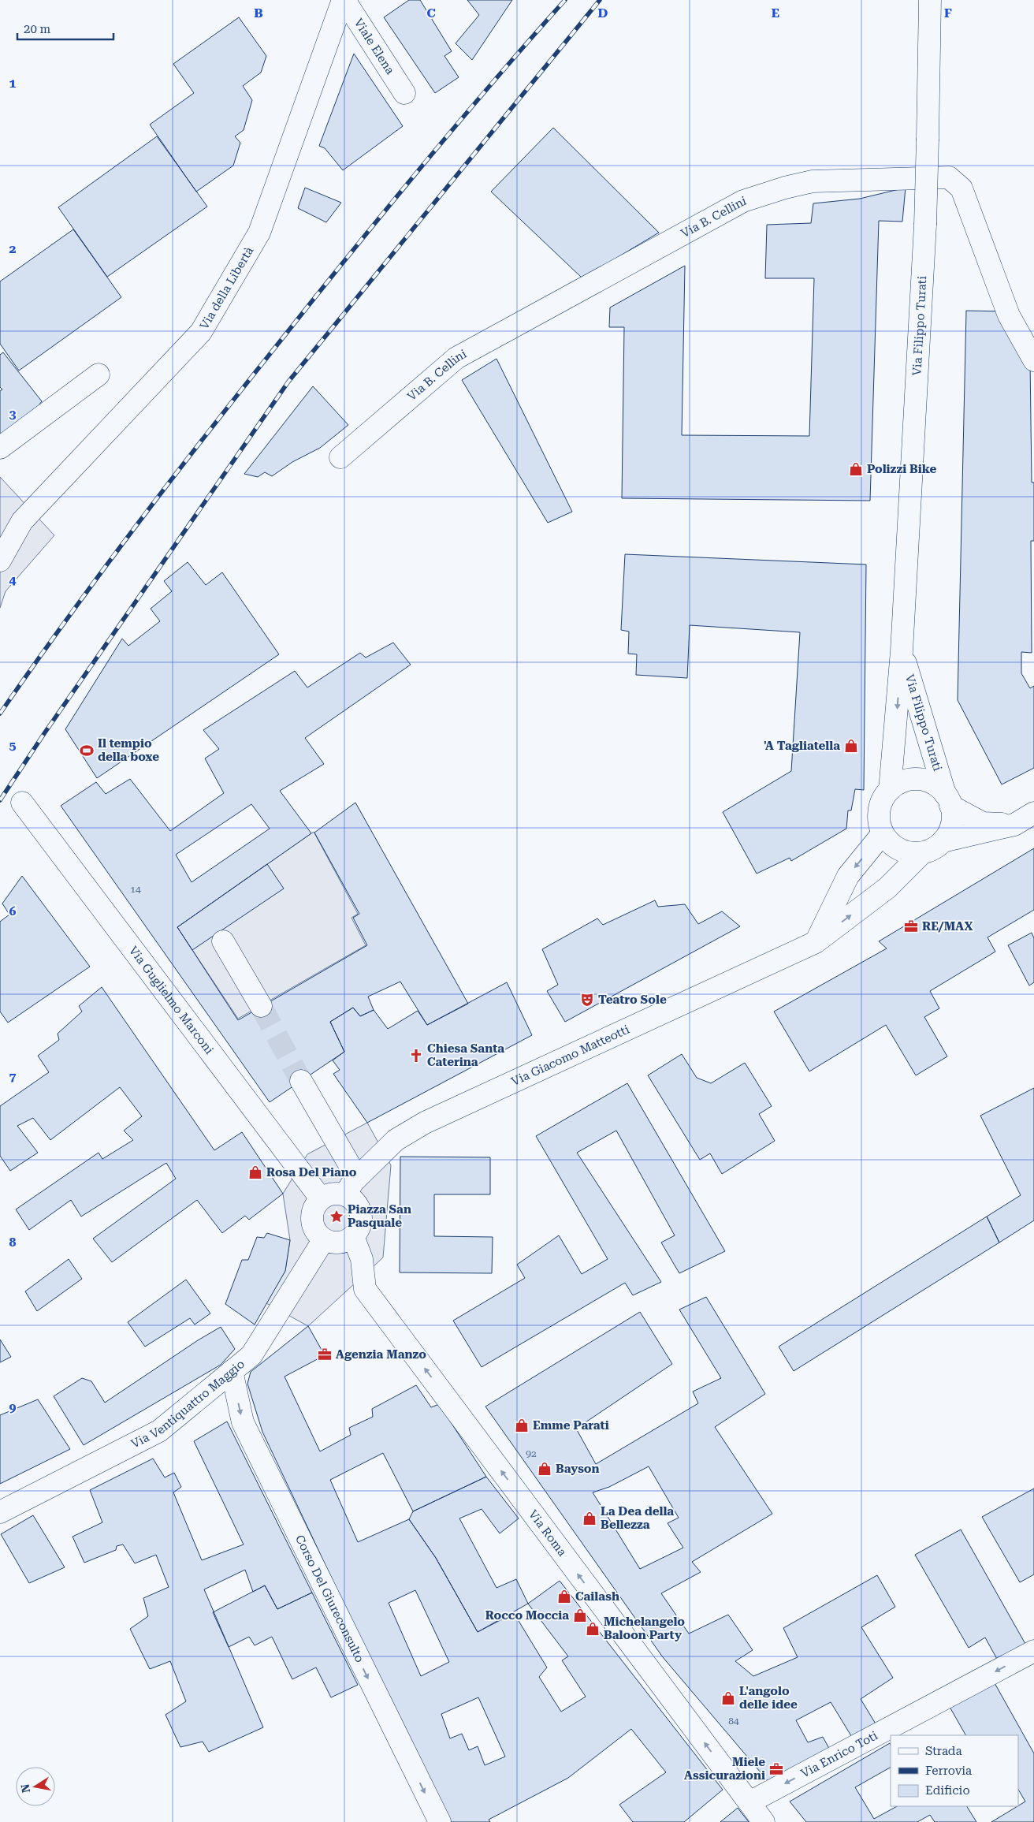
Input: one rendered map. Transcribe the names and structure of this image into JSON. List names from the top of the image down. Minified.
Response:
{"streets":{"street":["Viale Elena","Via B. Cellini","Via della Libertà","Via Filippo Turati","Via Guglielmo Marconi","Via Giacomo Matteotti","Via Ventiquattro Maggio","Via Roma","Corso Del Giureconsulto","Via Enrico Toti"]},"crossings":[["Viale Elena","Via della Libertà"],["Via Filippo Turati","Via Giacomo Matteotti"],["Via Guglielmo Marconi","Via Giacomo Matteotti"],["Via Guglielmo Marconi","Via Ventiquattro Maggio"],["Via Guglielmo Marconi","Via Roma"],["Via Giacomo Matteotti","Via Ventiquattro Maggio"],["Via Giacomo Matteotti","Via Roma"],["Via Ventiquattro Maggio","Via Roma"],["Via Ventiquattro Maggio","Corso Del Giureconsulto"],["Via Roma","Via Enrico Toti"]],"one_way":["Via Roma","Corso Del Giureconsulto","Via Enrico Toti"],"places":{"shop":["Polizzi Bike","'A Tagliatella","Rosa Del Piano","Emme Parati","Bayson","La Dea della Bellezza","Cailash","Rocco Moccia","Michelangelo Baloon Party","L'angolo delle idee"],"sports":["Il tempio della boxe"],"office":["RE/MAX","Agenzia Manzo","Miele Assicurazioni"],"theatre":["Teatro Sole"],"church":["Chiesa Santa Caterina"],"place":["Piazza San Pasquale"]},"house_numbers":["14","92","84"],"legend":["Strada","Ferrovia","Edificio"],"scale_bar":"20 m","north":"left","grid":{"columns":["B","C","D","E","F"],"rows":["1","2","3","4","5","6","7","8","9"]}}
